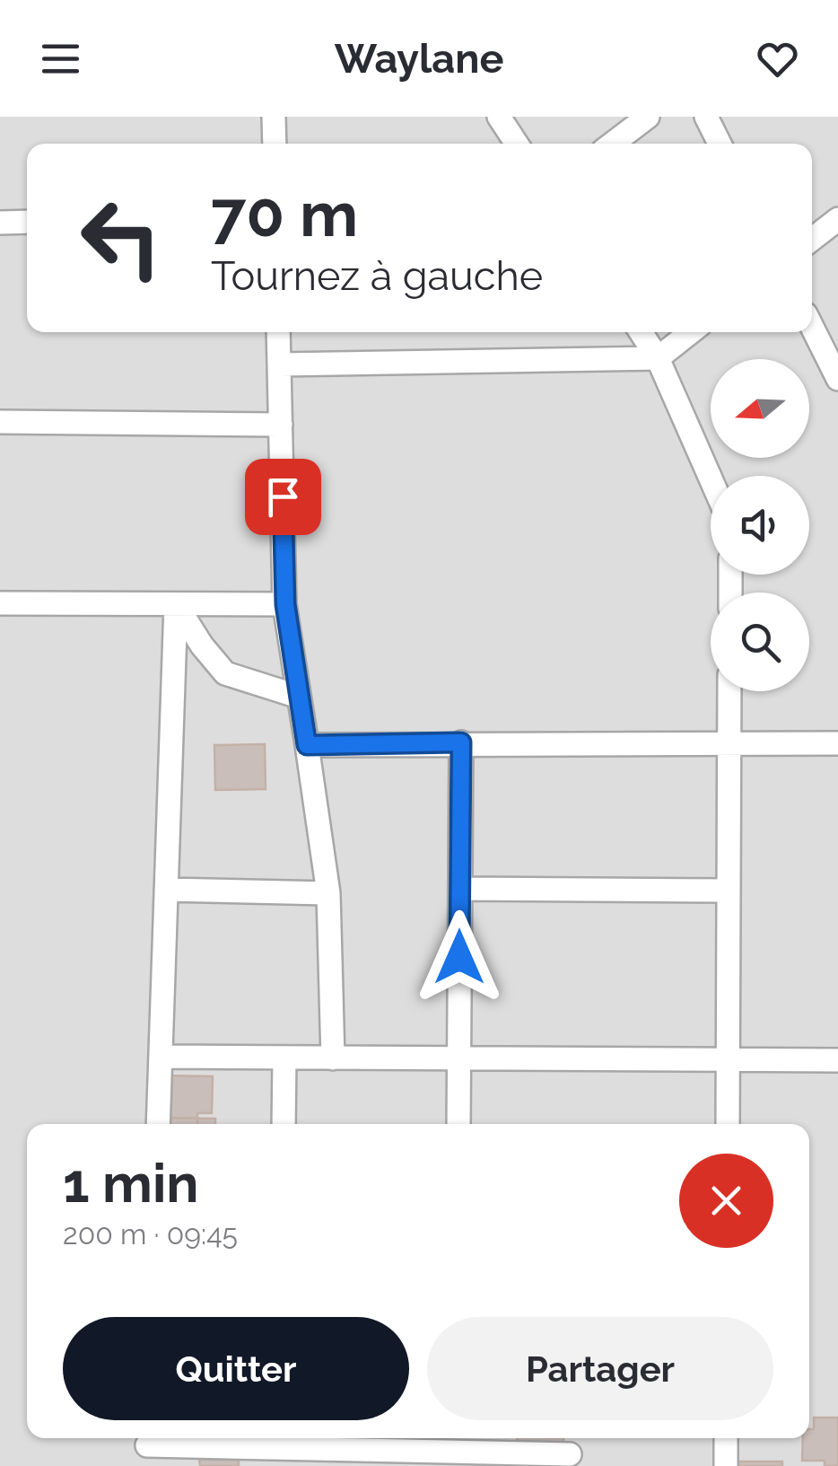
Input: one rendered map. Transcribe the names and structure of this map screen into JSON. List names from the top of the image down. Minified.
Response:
{"north":"left","page":{"header":"Waylane","turn":["70 m","Tournez à gauche"],"heading":["1 min","200 m · 09:45"],"buttons":["Quitter","Partager"]}}
